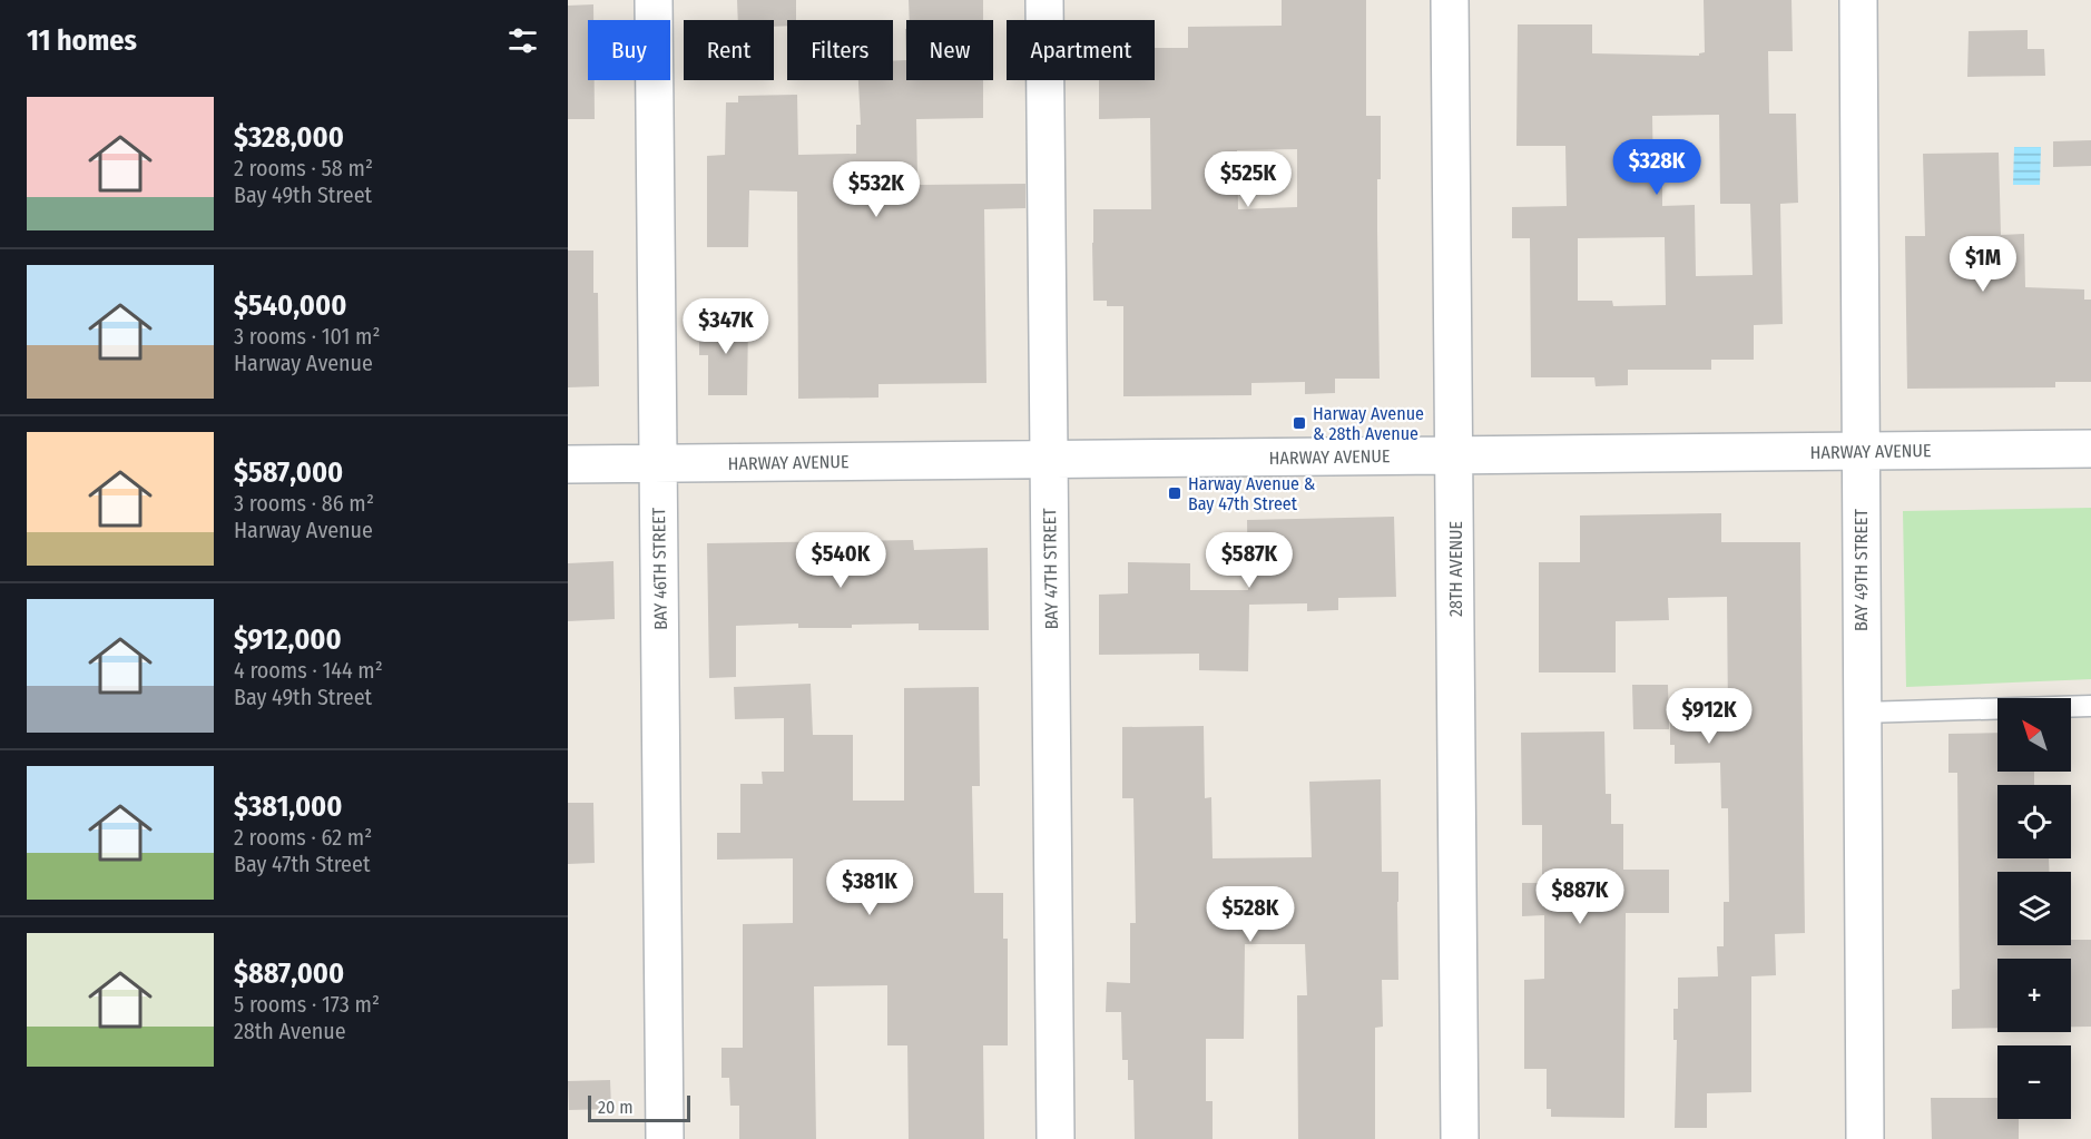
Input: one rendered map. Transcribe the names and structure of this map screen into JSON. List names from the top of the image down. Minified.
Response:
{"streets":{"street":["HARWAY AVENUE","BAY 46TH STREET","BAY 47TH STREET","28TH AVENUE","BAY 49TH STREET"]},"crossings":[["HARWAY AVENUE","BAY 46TH STREET"],["HARWAY AVENUE","BAY 47TH STREET"],["HARWAY AVENUE","28TH AVENUE"],["HARWAY AVENUE","BAY 49TH STREET"]],"places":{"transit":["Harway Avenue & 28th Avenue","Harway Avenue & Bay 47th Street"]},"scale_bar":"20 m","north":"top left","page":{"heading":"11 homes","chip":["Buy","Rent","Filters","New","Apartment"],"list":[{"name":"$328,000","note":"2 rooms · 58 m² · Bay 49th Street"},{"name":"$540,000","note":"3 rooms · 101 m² · Harway Avenue"},{"name":"$587,000","note":"3 rooms · 86 m² · Harway Avenue"},{"name":"$912,000","note":"4 rooms · 144 m² · Bay 49th Street"},{"name":"$381,000","note":"2 rooms · 62 m² · Bay 47th Street"},{"name":"$887,000","note":"5 rooms · 173 m² · 28th Avenue"}],"price":["$328K","$525K","$532K","$1M","$347K","$540K","$587K","$912K","$381K","$887K","$528K"],"map_buttons":["+","−"],"scale":"20 m"}}
